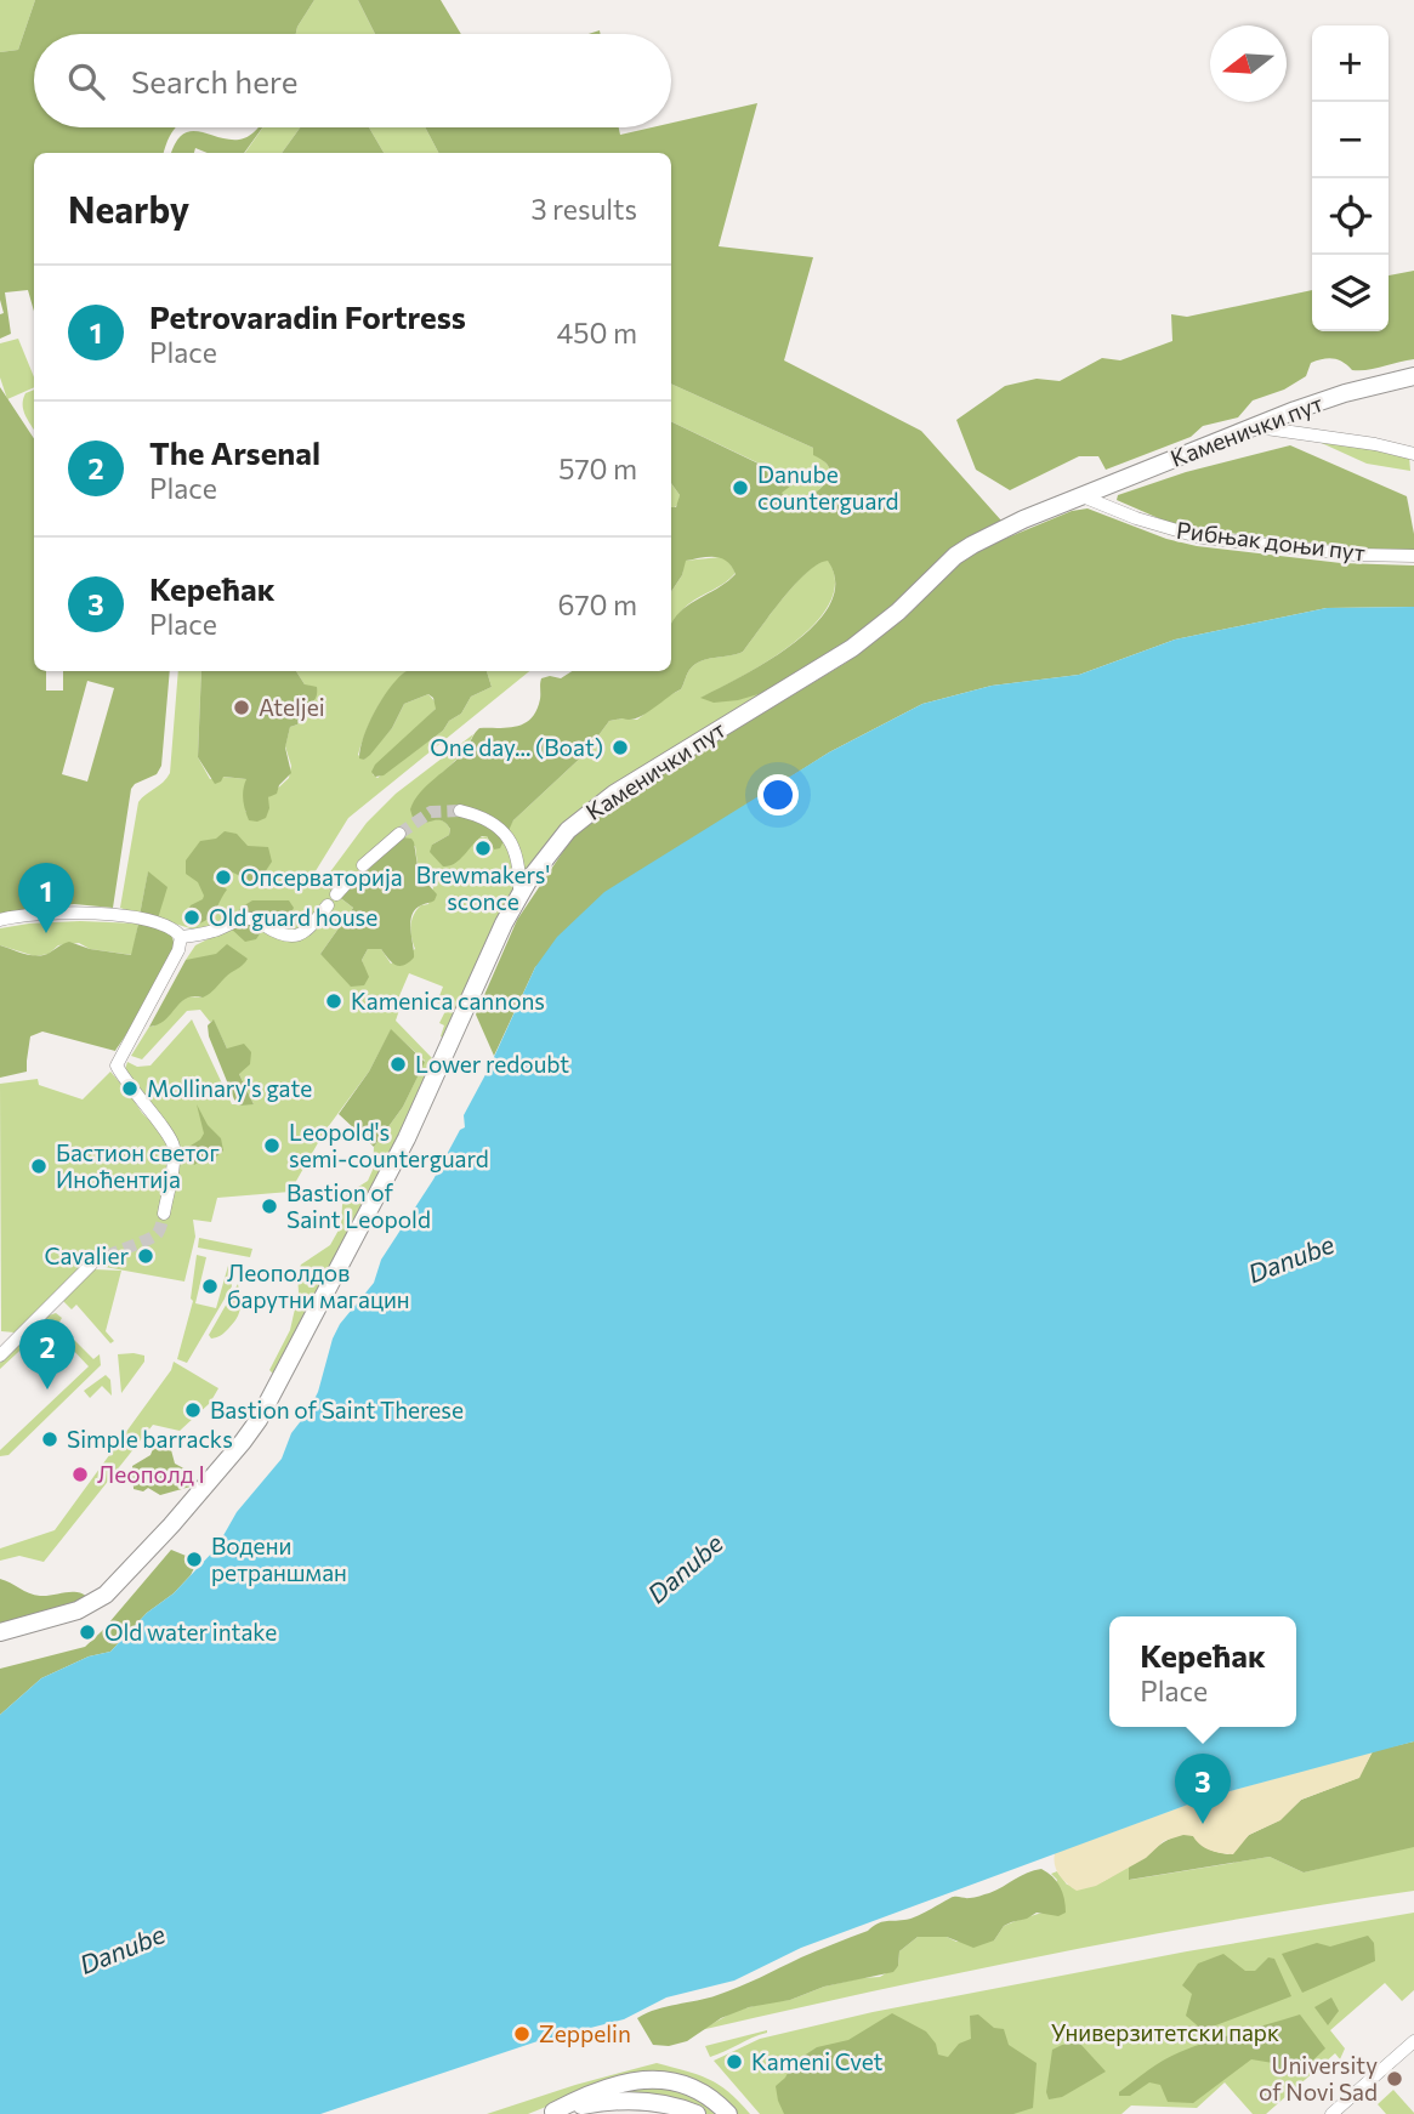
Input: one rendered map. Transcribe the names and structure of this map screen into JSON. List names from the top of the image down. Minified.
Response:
{"streets":{"main road":["Каменички пут"],"street":["Рибњак доњи пут"]},"crossings":[["Каменички пут","Рибњак доњи пут"]],"water":["Danube"],"parks":["Универзитетски парк"],"places":["Danube counterguard","Ateljei","One day… (Boat)","Brewmakers' sconce","Опсерваторија","Old guard house","Kamenica cannons","Lower redoubt","Mollinary's gate","Leopold's semi-counterguard","Бастион светог Иноћентија","Bastion of Saint Leopold","Cavalier","Леополдов барутни магацин","Bastion of Saint Therese","Simple barracks","Леополд I","Водени ретраншман","Old water intake","Zeppelin","Kameni Cvet","University of Novi Sad"],"north":"left","page":{"map_buttons":["+","−"],"search":"Search here","heading":["Nearby","3 results"],"list":[{"mark":"1","name":"Petrovaradin Fortress","note":"Place","value":"450 m"},{"mark":"2","name":"The Arsenal","note":"Place","value":"570 m"},{"mark":"3","name":"Керећак","note":"Place","value":"670 m"}],"pins":["1","2","3"],"popup":["Керећак","Place"]}}
